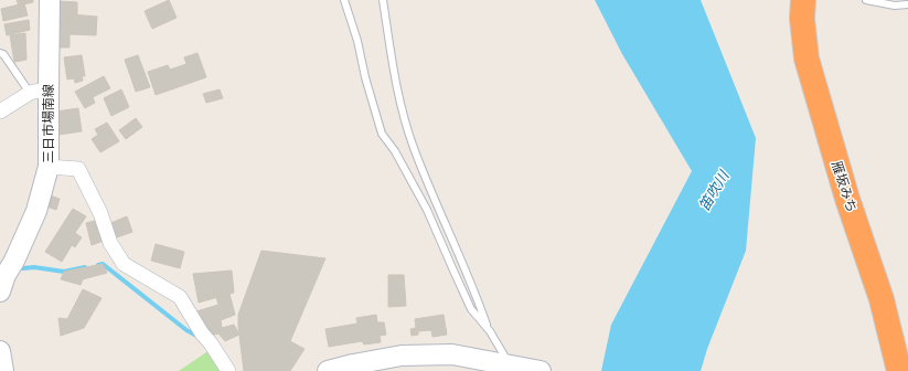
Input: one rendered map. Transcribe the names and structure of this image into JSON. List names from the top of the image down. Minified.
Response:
{"streets":{"highway":["雁坂みち"],"main road":["三日市場南線"]},"water":["笛吹川"]}
